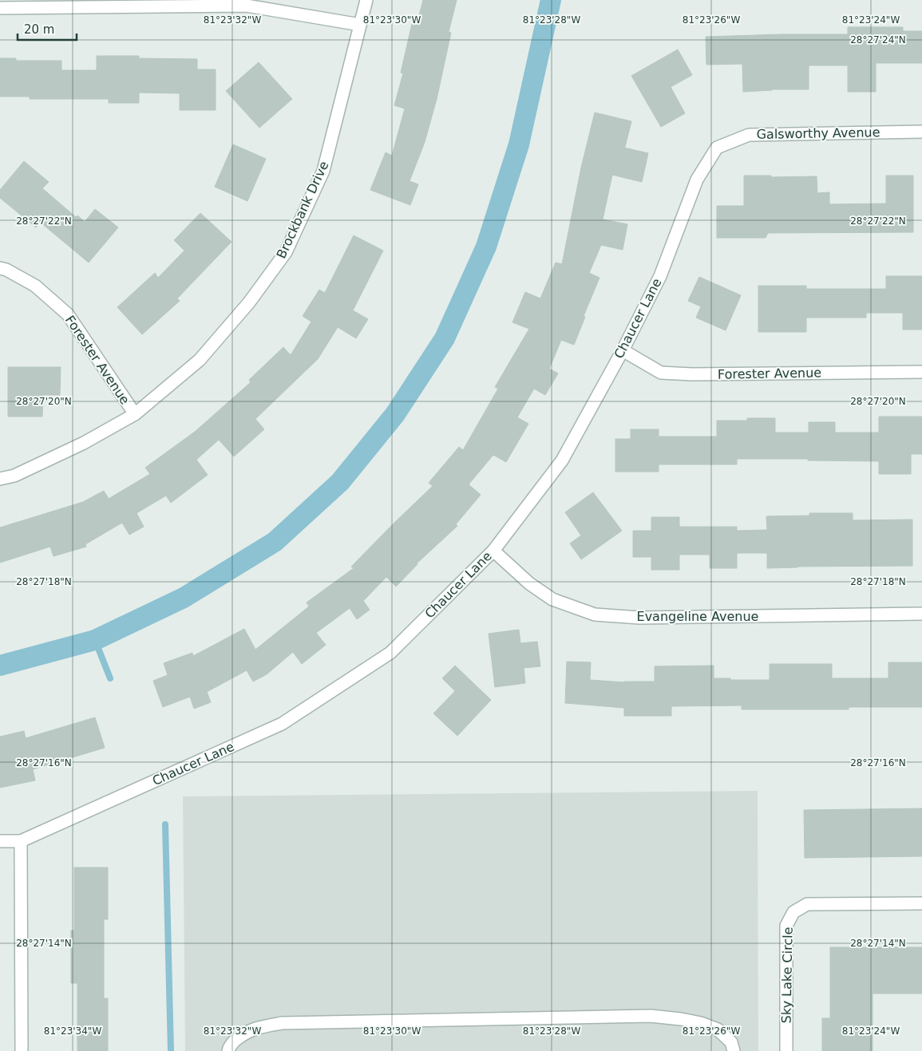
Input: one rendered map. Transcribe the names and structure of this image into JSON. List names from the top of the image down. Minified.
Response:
{"streets":{"street":["Galsworthy Avenue","Brockbank Drive","Chaucer Lane","Forester Avenue","Evangeline Avenue","Sky Lake Circle"]},"crossings":[["Galsworthy Avenue","Chaucer Lane"],["Brockbank Drive","Forester Avenue"],["Chaucer Lane","Forester Avenue"],["Chaucer Lane","Evangeline Avenue"]],"scale_bar":"20 m","coordinates":["81°23'32\"W","81°23'30\"W","81°23'28\"W","81°23'26\"W","81°23'24\"W","28°27'24\"N","28°27'22\"N","28°27'20\"N","28°27'18\"N","28°27'16\"N","28°27'14\"N","81°23'34\"W"]}
